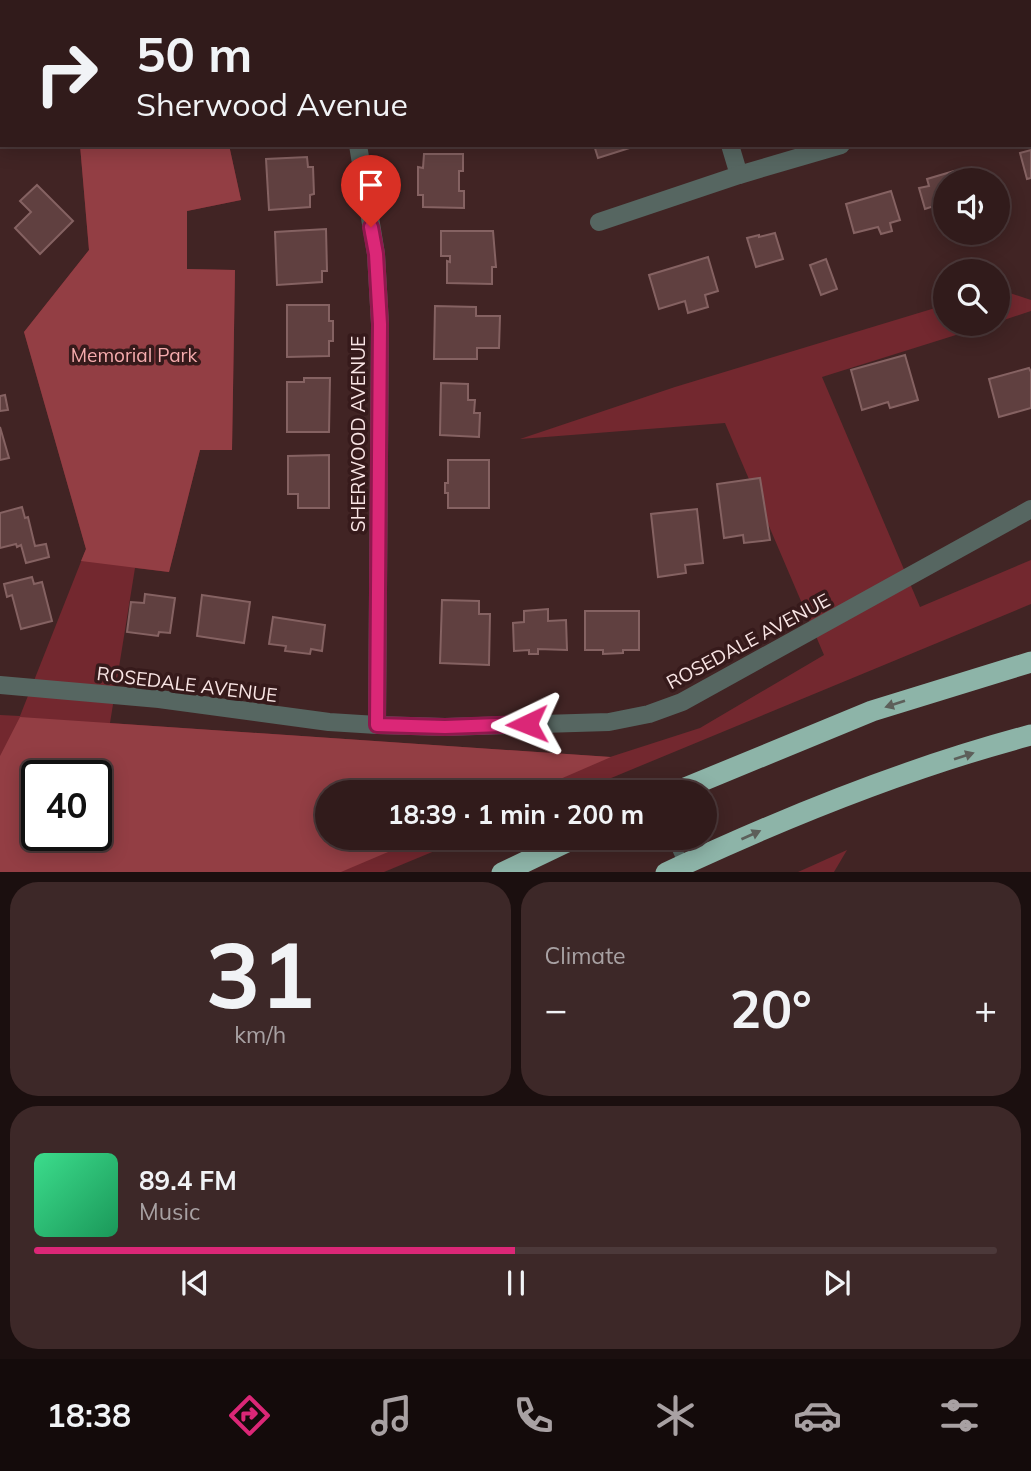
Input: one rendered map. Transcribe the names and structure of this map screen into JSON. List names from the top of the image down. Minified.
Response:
{"streets":{"street":["SHERWOOD AVENUE","ROSEDALE AVENUE"]},"crossings":[["SHERWOOD AVENUE","ROSEDALE AVENUE"]],"parks":["Memorial Park"],"page":{"turn":["50 m","Sherwood Avenue"],"limit":"40","trip":"18:39 · 1 min · 200 m","tile":[["31","km/h"],"Climate"],"heat":["−","20°","+"],"song":["89.4 FM","Music"],"tabs":"18:38"}}
